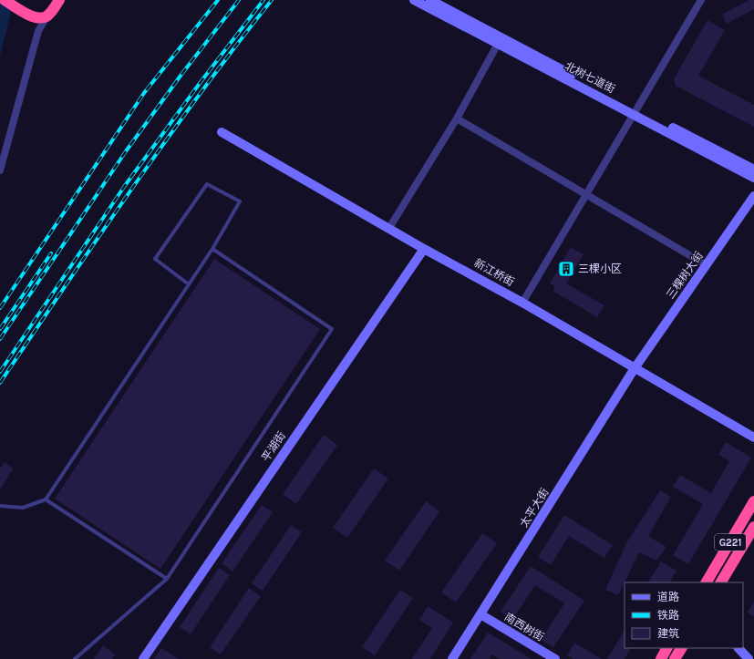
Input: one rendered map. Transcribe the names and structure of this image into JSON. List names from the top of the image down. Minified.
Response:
{"streets":{"highway":["G221"],"street":["北树七道街","新江桥街","三棵树大街","平湖街","太平大街","南西树街"]},"crossings":[["新江桥街","三棵树大街"],["新江桥街","平湖街"],["新江桥街","太平大街"],["三棵树大街","太平大街"],["太平大街","南西树街"]],"places":{"building":["三棵小区"]},"legend":["道路","铁路","建筑"]}
